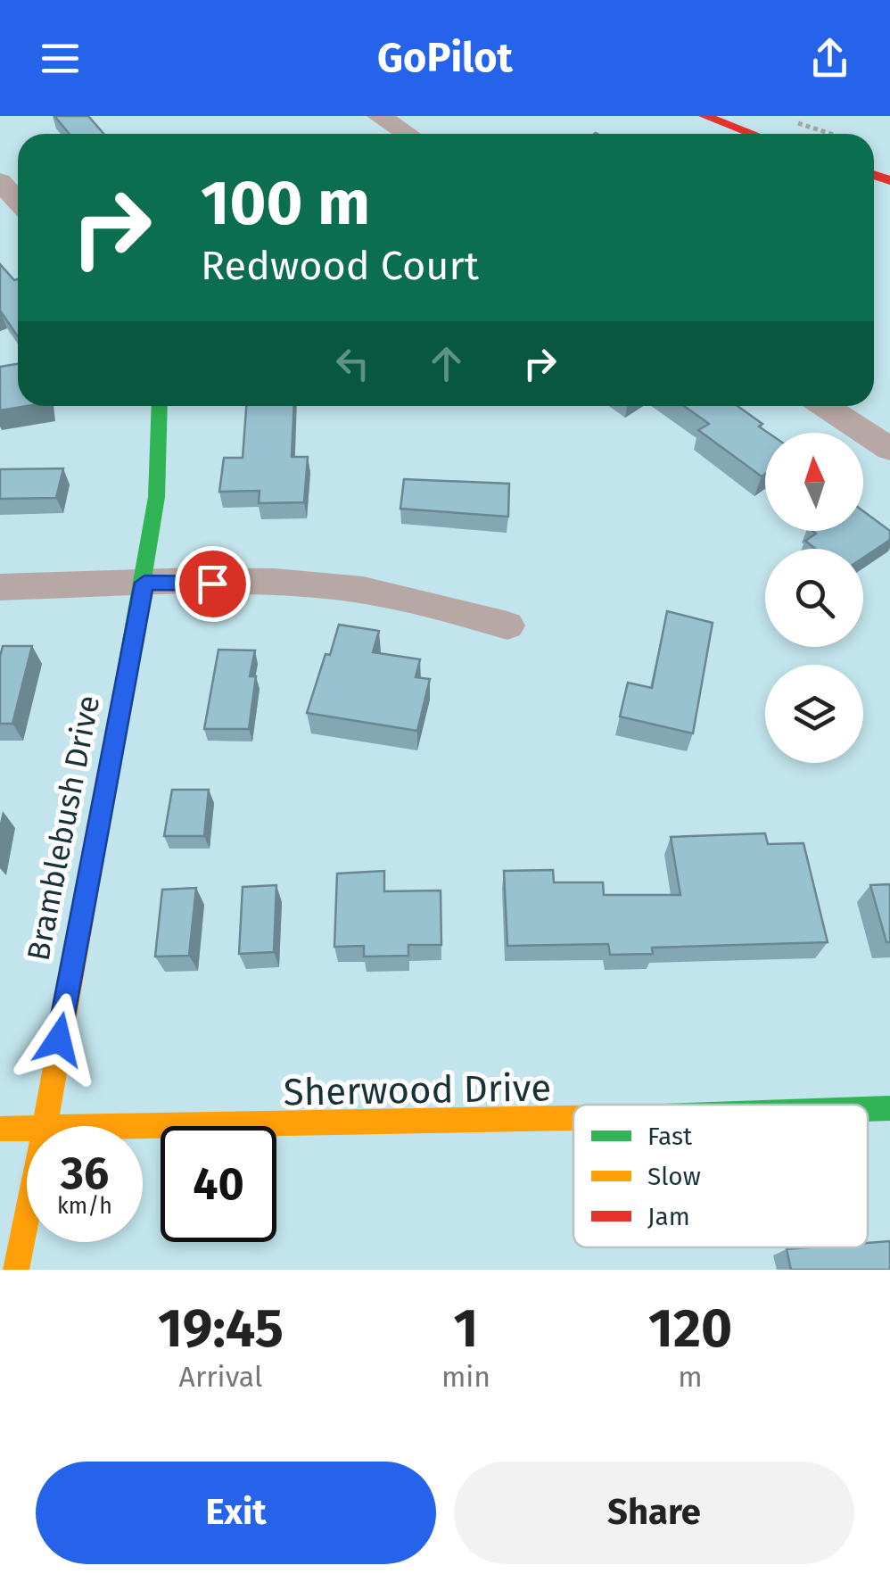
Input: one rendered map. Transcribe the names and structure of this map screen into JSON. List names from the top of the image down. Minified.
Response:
{"streets":{"street":["Bramblebush Drive","Sherwood Drive"]},"legend":["Fast","Slow","Jam"],"north":"top","page":{"header":"GoPilot","turn":["100 m","Redwood Court"],"speed":"36 km/h","limit":"40","eta":["19:45","Arrival","1","min","120","m"],"buttons":["Exit","Share"]}}
